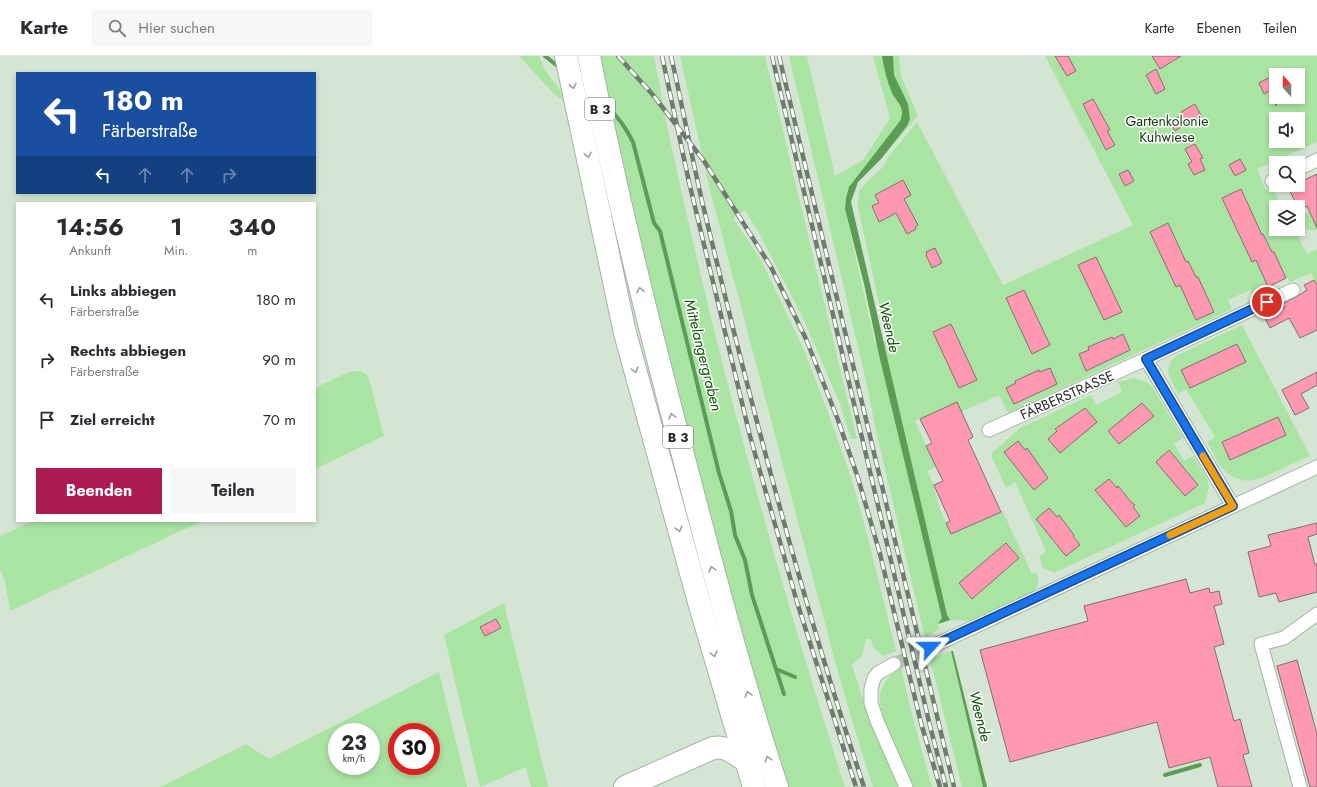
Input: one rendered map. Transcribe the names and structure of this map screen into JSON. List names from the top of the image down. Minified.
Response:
{"streets":{"highway":["B 3"],"street":["FÄRBERSTRASSE"]},"water":["Weende","Mittelangergraben"],"parks":["Gartenkolonie Kuhwiese"],"north":"top","page":{"header":"Karte","search":"Hier suchen","nav":["Karte","Ebenen","Teilen"],"turn":["180 m","Färberstraße"],"eta":["14:56","Ankunft","1","Min.","340","m"],"list":[{"name":"Links abbiegen","note":"Färberstraße","value":"180 m"},{"name":"Rechts abbiegen","note":"Färberstraße","value":"90 m"},{"name":"Ziel erreicht","value":"70 m"}],"buttons":["Beenden","Teilen"],"speed":"23 km/h","limit":"30"}}
